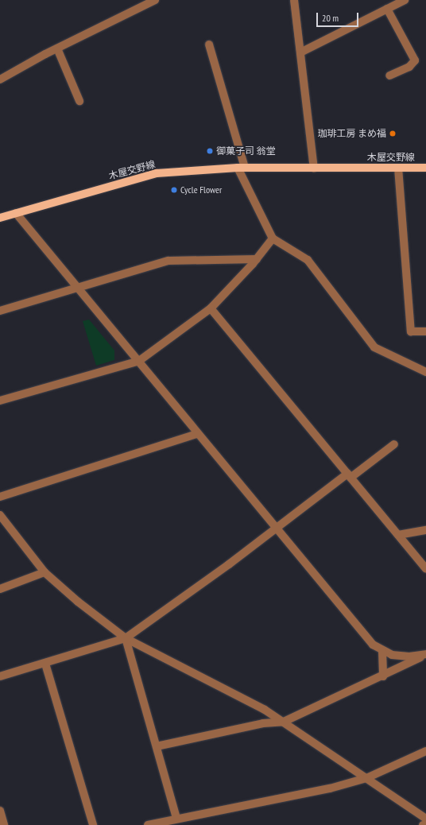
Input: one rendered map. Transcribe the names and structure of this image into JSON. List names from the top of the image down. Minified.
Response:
{"streets":{"main road":["木屋交野線"]},"places":["珈琲工房 まめ福","御菓子司 翁堂","Cycle Flower"],"scale_bar":"20 m"}
